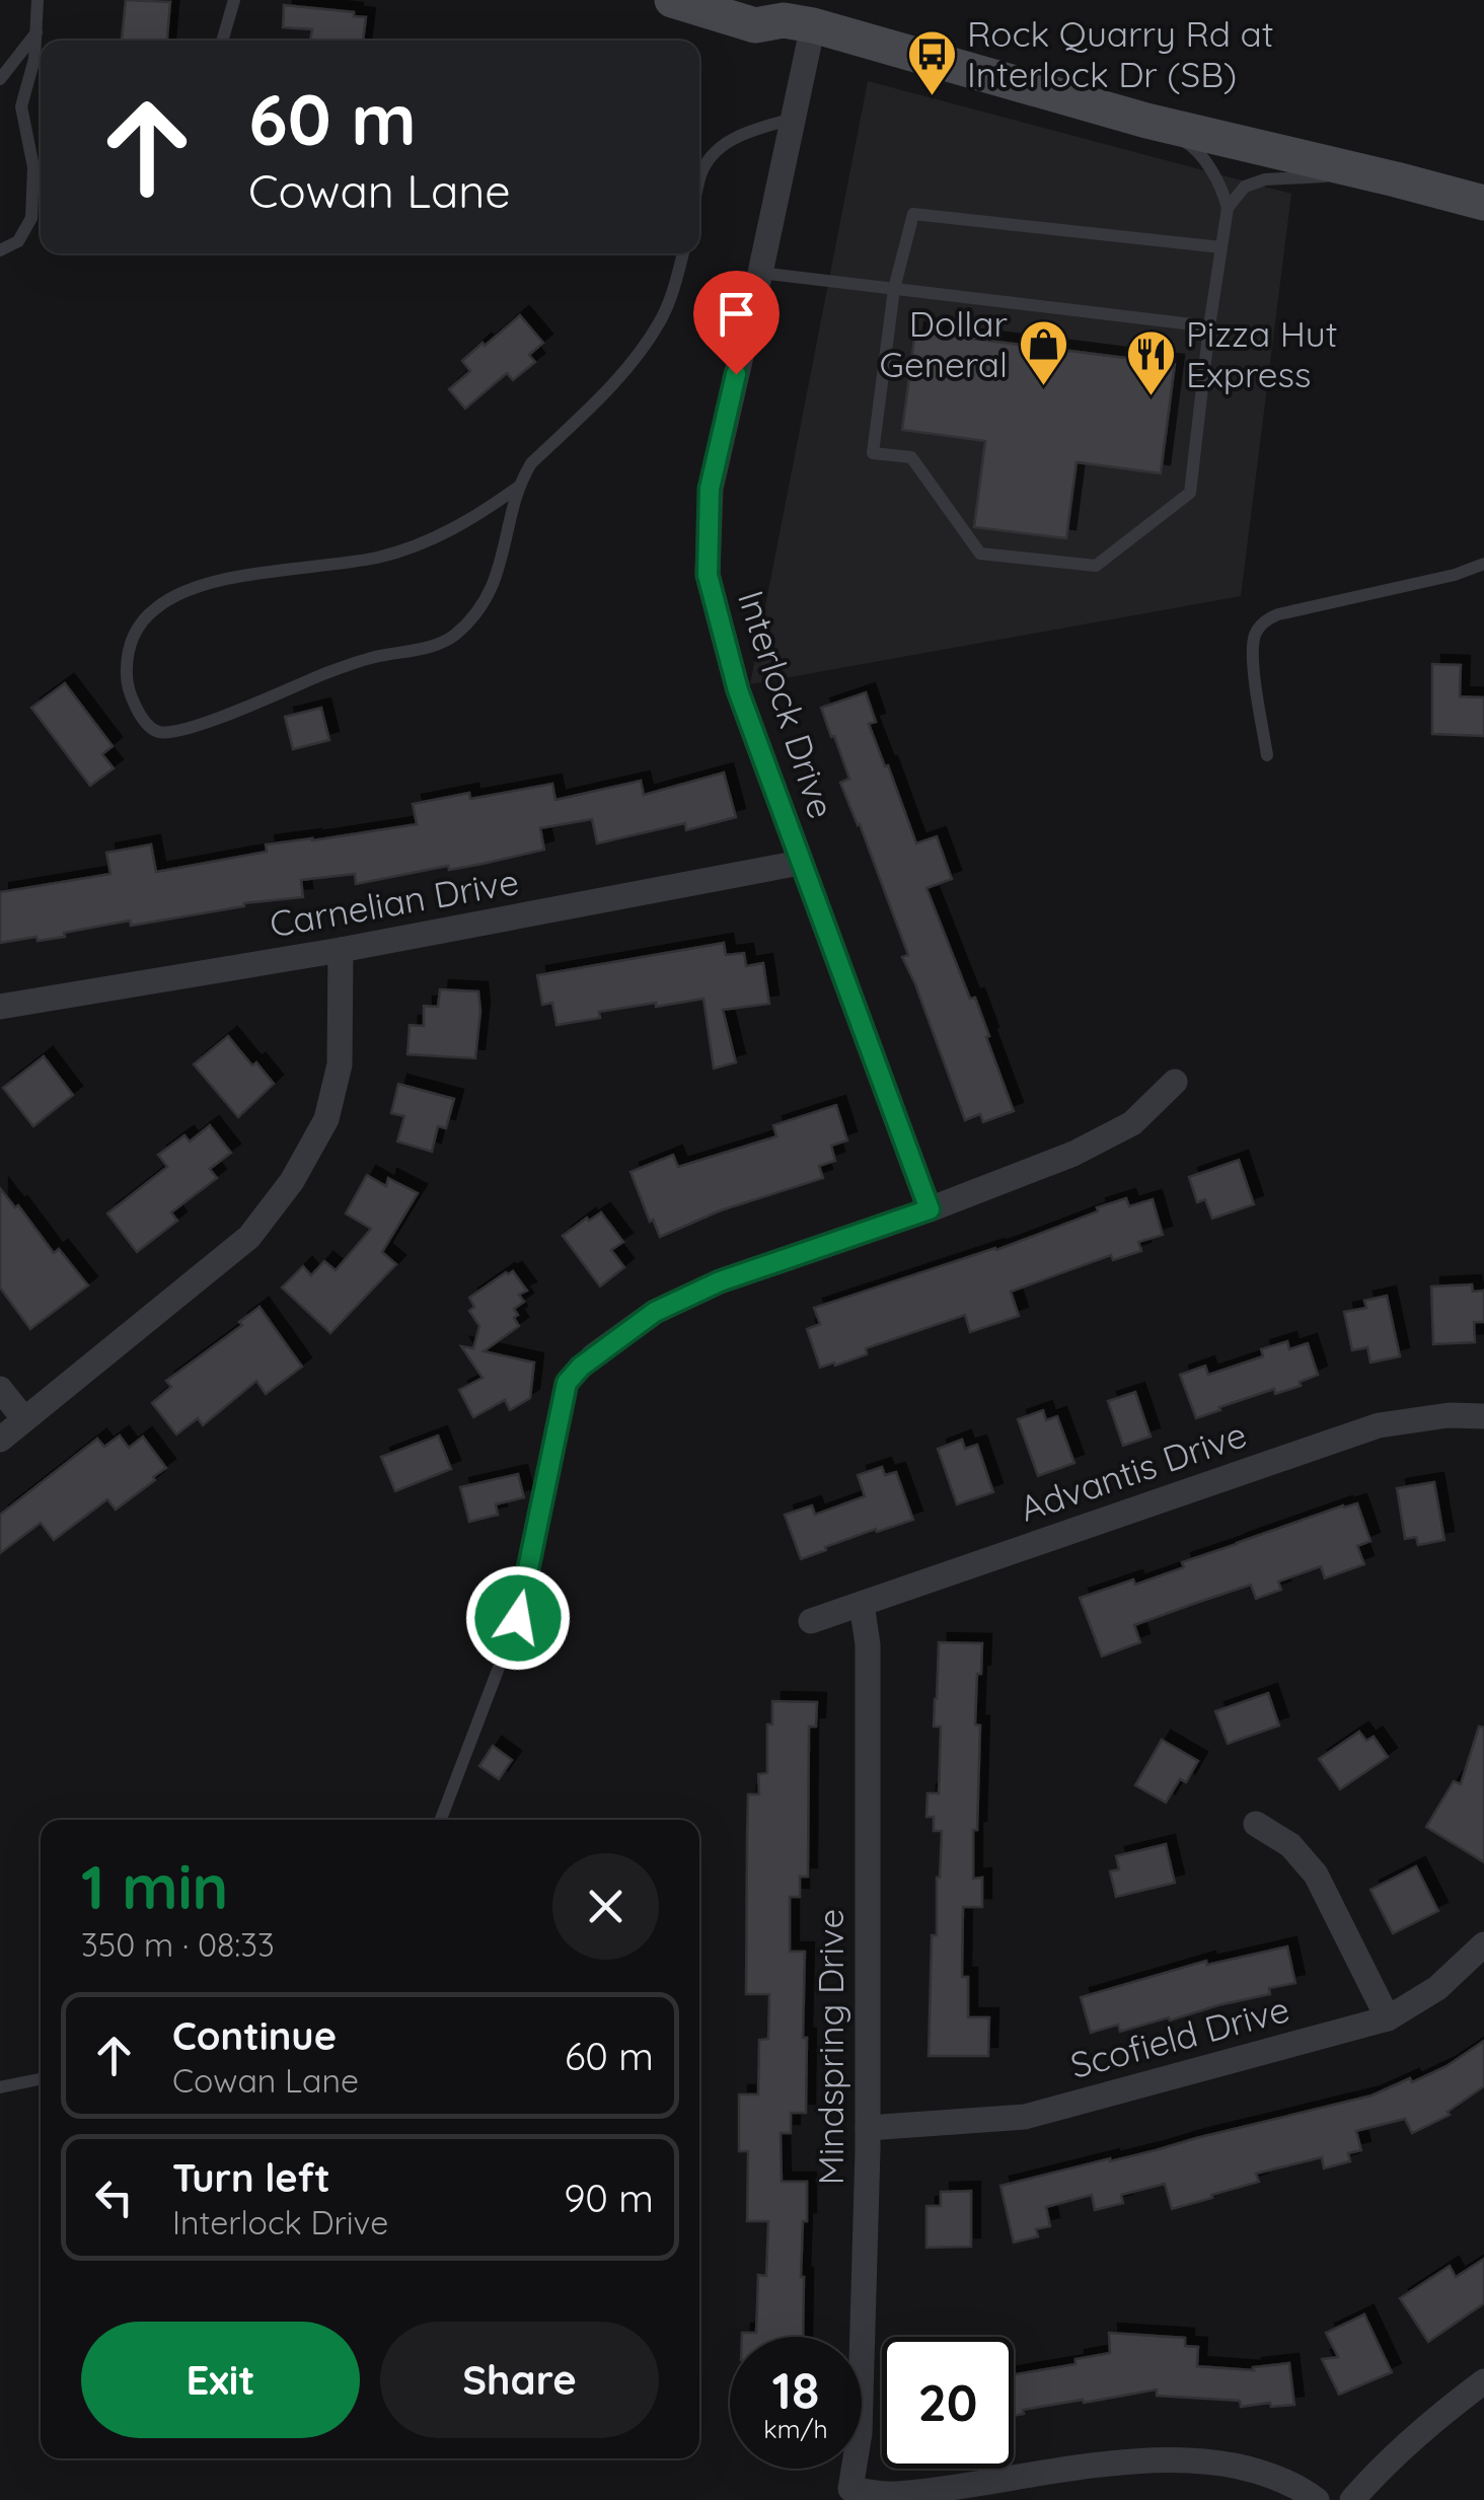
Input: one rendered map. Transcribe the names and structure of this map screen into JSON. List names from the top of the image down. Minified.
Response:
{"streets":{"street":["Interlock Drive","Carnelian Drive","Advantis Drive","Scofield Drive","Mindspring Drive"]},"crossings":[["Interlock Drive","Carnelian Drive"],["Advantis Drive","Mindspring Drive"],["Scofield Drive","Mindspring Drive"]],"places":{"bus stop":["Rock Quarry Rd at Interlock Dr (SB)"],"shop":["Dollar General"],"restaurant":["Pizza Hut Express"]},"page":{"turn":["60 m","Cowan Lane"],"heading":["1 min","350 m · 08:33"],"list":[{"name":"Continue","note":"Cowan Lane","value":"60 m"},{"name":"Turn left","note":"Interlock Drive","value":"90 m"}],"buttons":["Exit","Share"],"speed":"18 km/h","limit":"20"}}
